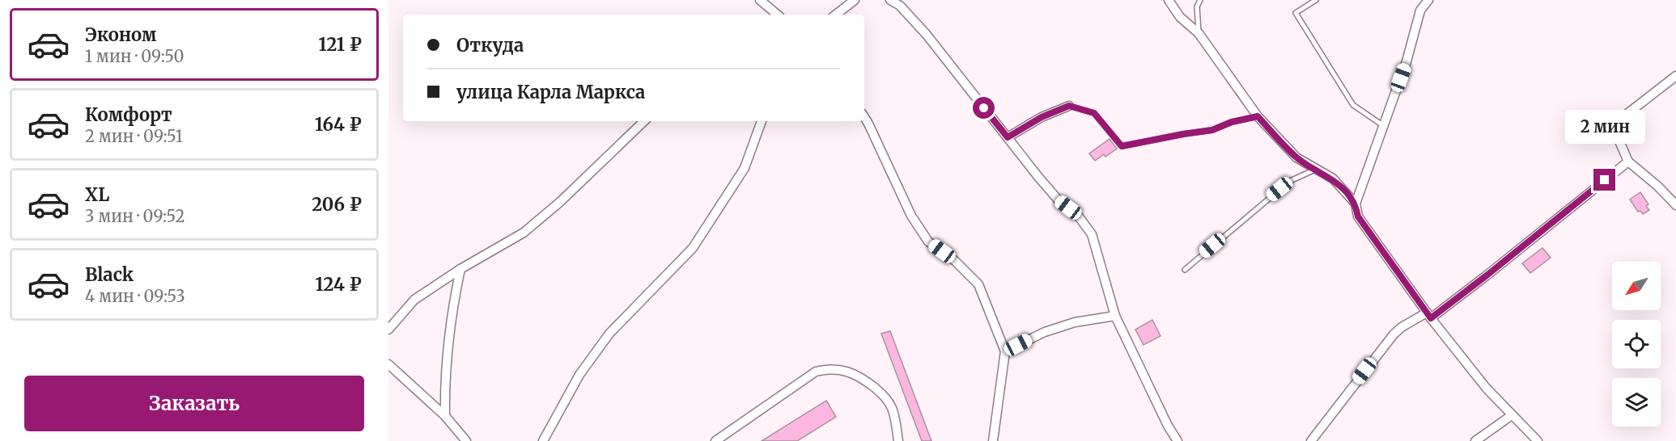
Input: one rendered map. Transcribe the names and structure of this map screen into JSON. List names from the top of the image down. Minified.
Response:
{"north":"bottom left","page":{"list":[{"name":"Эконом","note":"1 мин · 09:50","value":"121 ₽"},{"name":"Комфорт","note":"2 мин · 09:51","value":"164 ₽"},{"name":"XL","note":"3 мин · 09:52","value":"206 ₽"},{"name":"Black","note":"4 мин · 09:53","value":"124 ₽"}],"banner":["Откуда","улица Карла Маркса"],"bubble":"2 мин","buttons":"Заказать"}}
